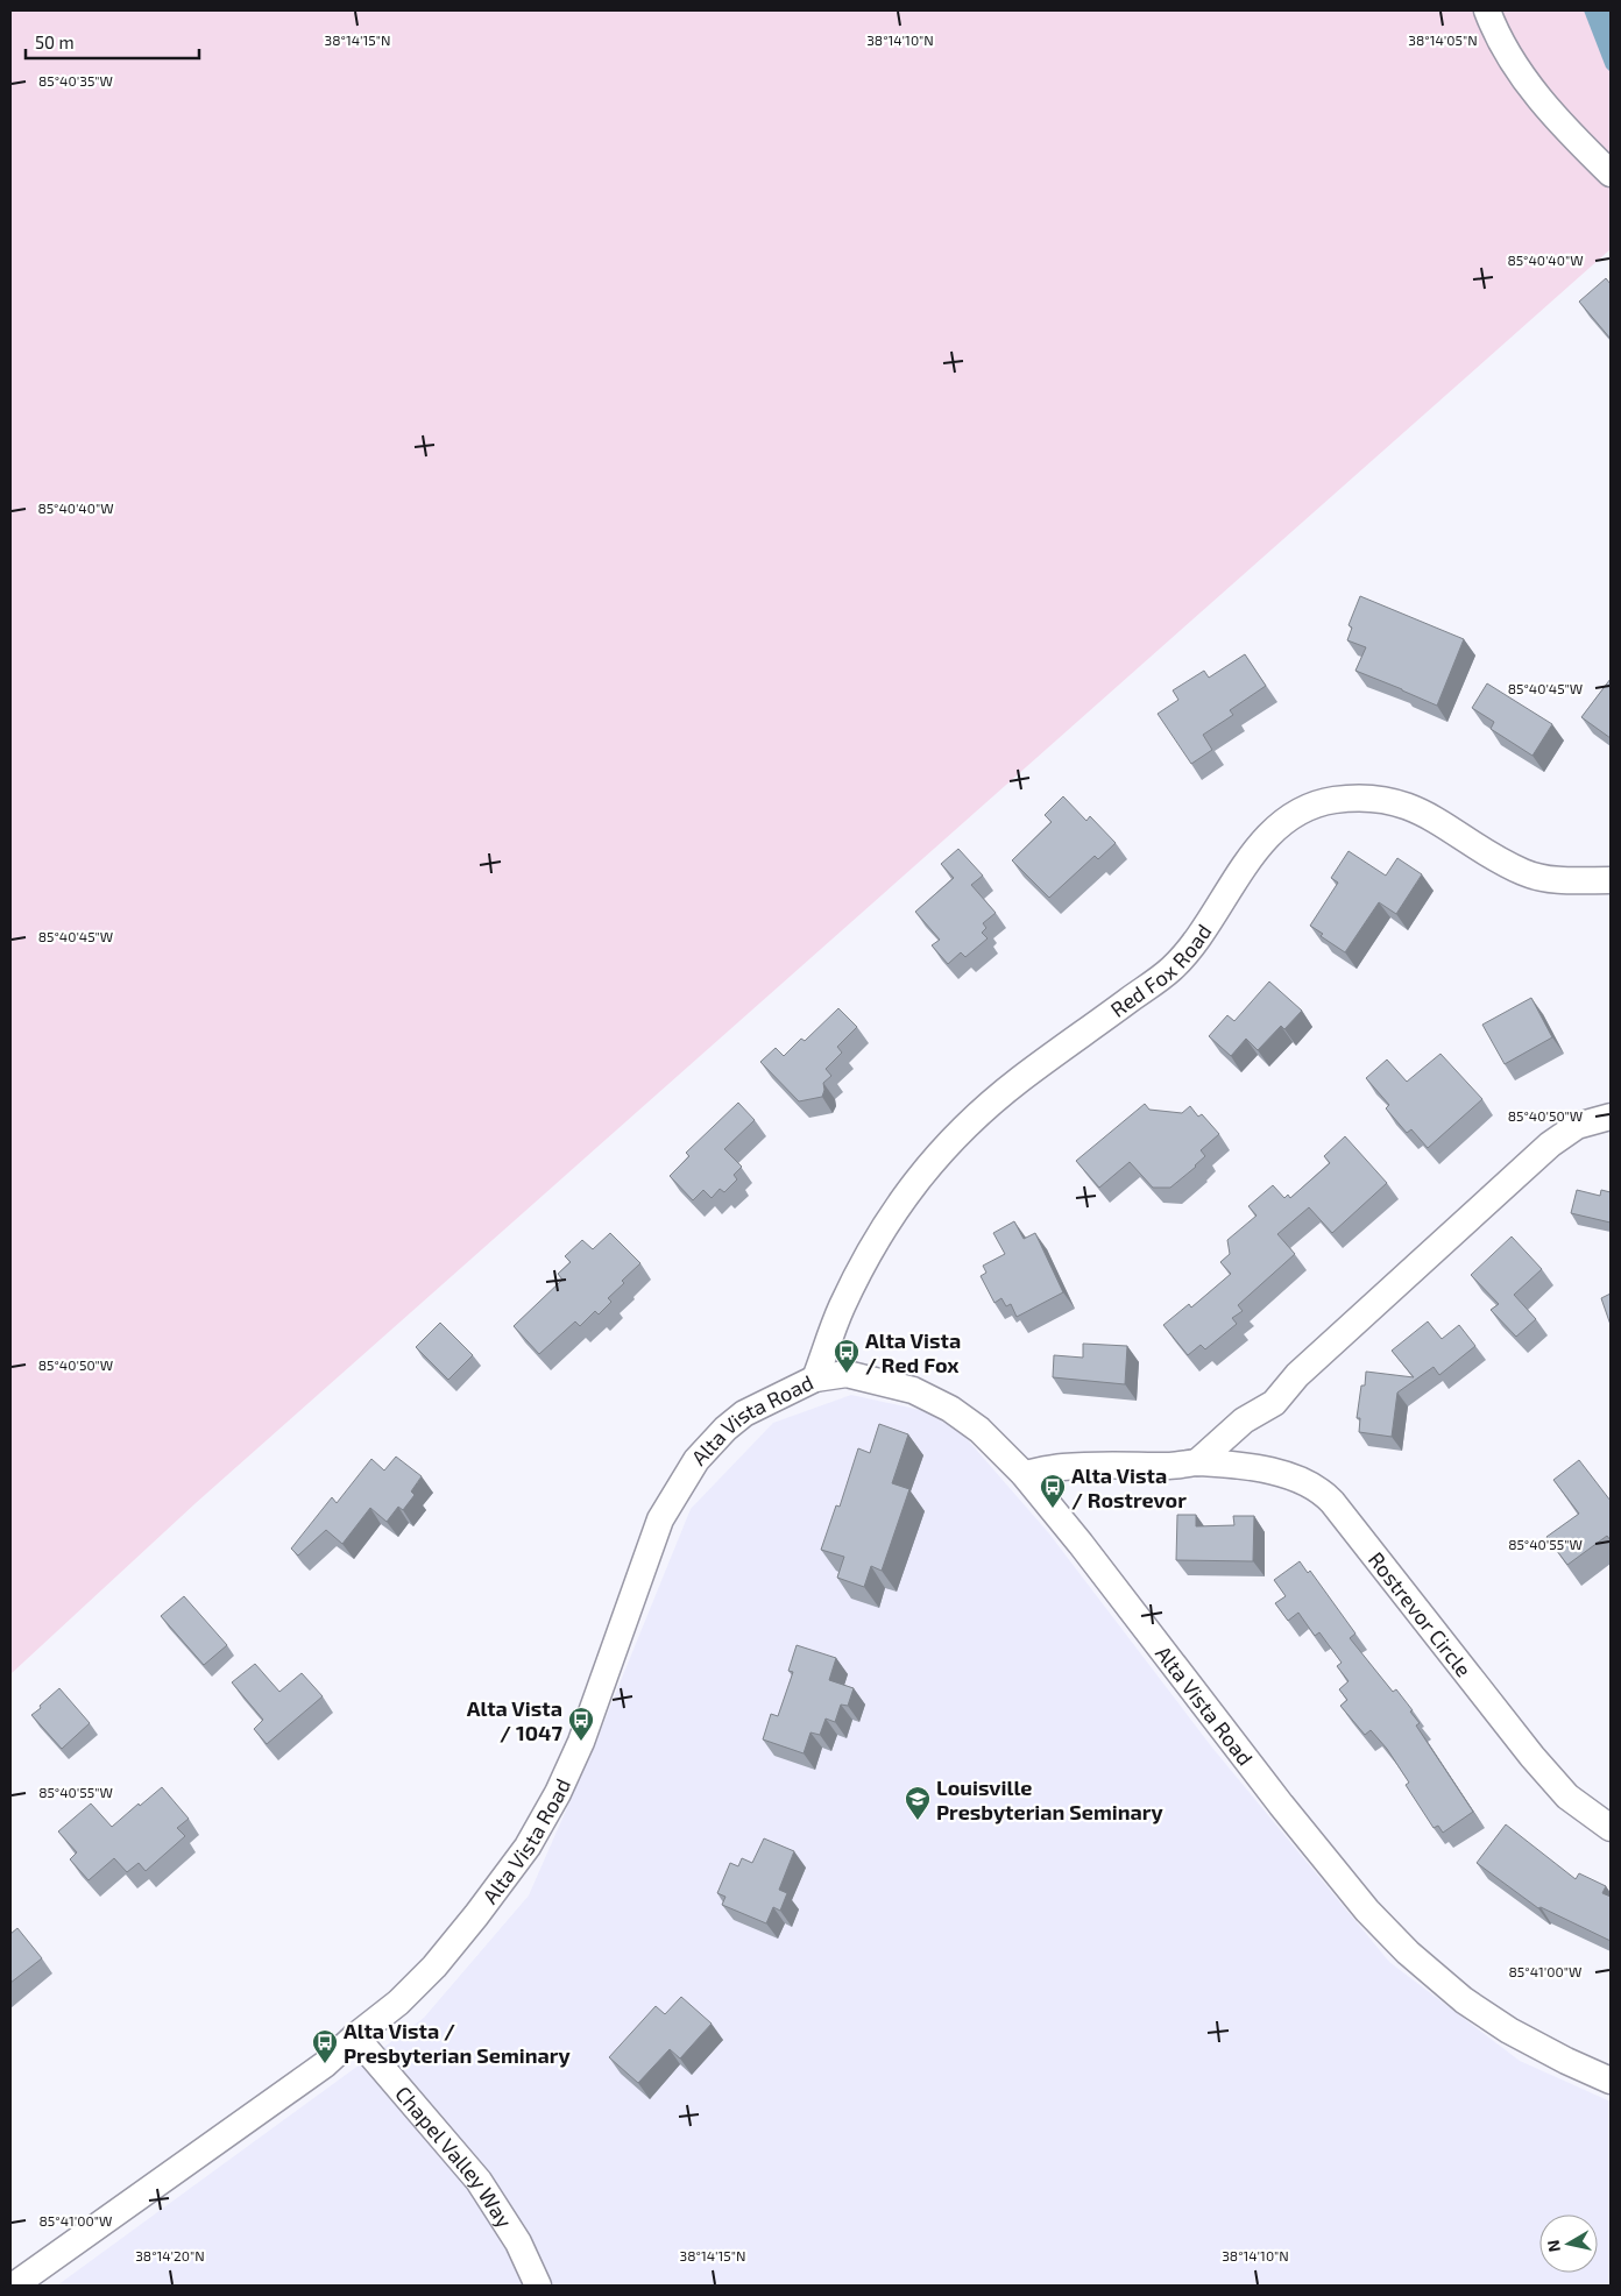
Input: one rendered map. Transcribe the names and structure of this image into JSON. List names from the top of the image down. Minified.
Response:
{"streets":{"street":["Red Fox Road","Alta Vista Road","Rostrevor Circle","Chapel Valley Way"]},"crossings":[["Red Fox Road","Alta Vista Road"],["Alta Vista Road","Rostrevor Circle"],["Alta Vista Road","Chapel Valley Way"]],"places":{"bus stop":["Alta Vista / Red Fox","Alta Vista / Rostrevor","Alta Vista / 1047","Alta Vista / Presbyterian Seminary"],"school or university":["Louisville Presbyterian Seminary"]},"scale_bar":"50 m","north":"left","coordinates":["38°14'15\"N","38°14'10\"N","38°14'05\"N","85°40'35\"W","85°40'40\"W","85°40'45\"W","85°40'50\"W","85°40'55\"W","85°41'00\"W","38°14'20\"N"]}
